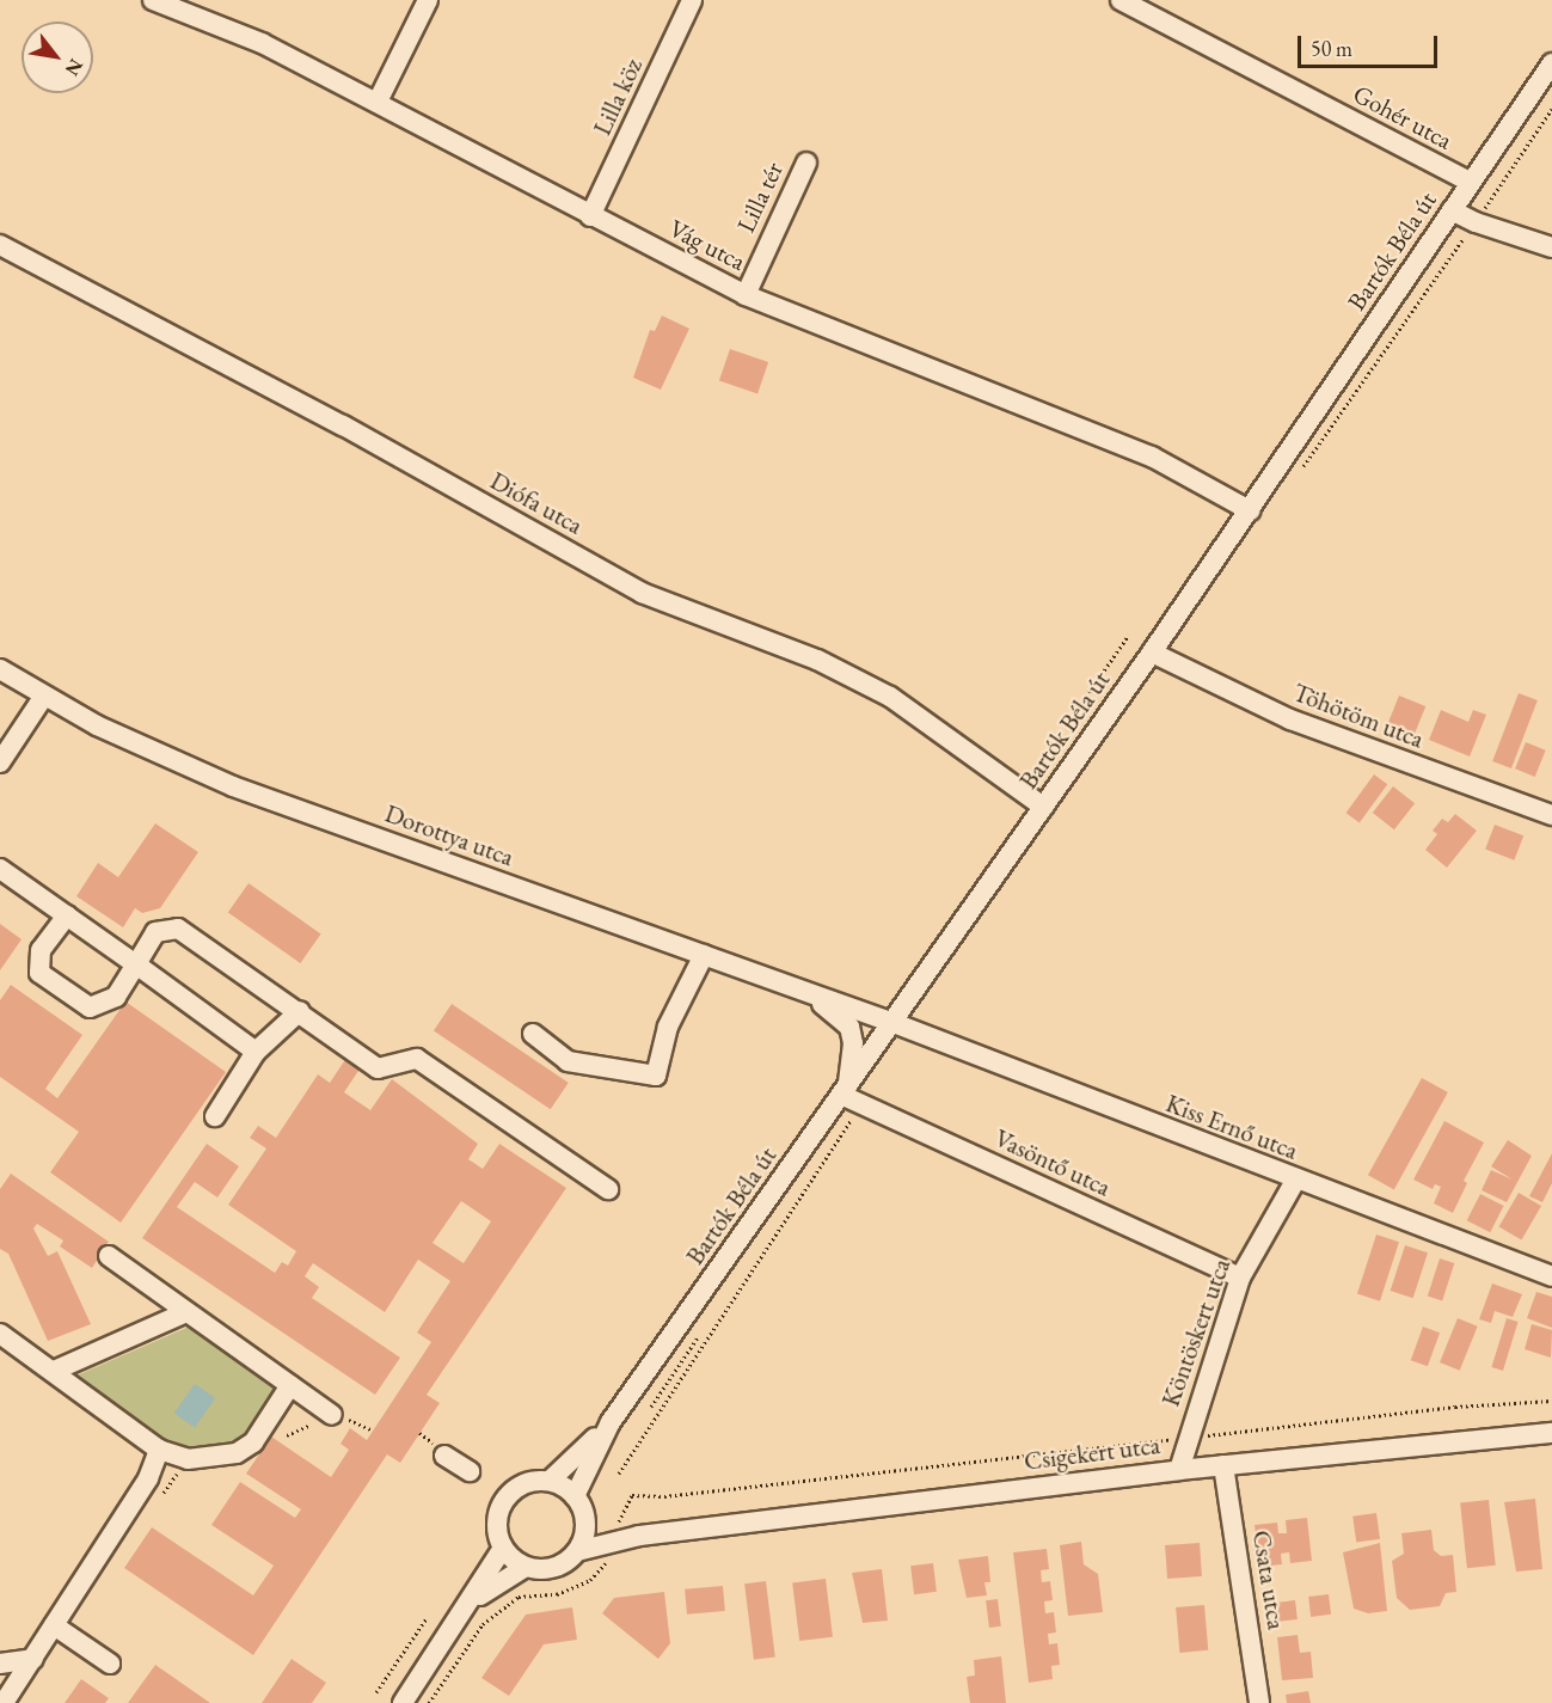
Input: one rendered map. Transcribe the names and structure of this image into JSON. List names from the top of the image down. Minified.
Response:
{"streets":{"street":["Lilla köz","Gohér utca","Lilla tér","Vág utca","Bartók Béla út","Diófa utca","Töhötöm utca","Dorottya utca","Kiss Ernő utca","Vasöntő utca","Köntöskert utca","Csigekert utca","Csata utca"]},"crossings":[["Lilla köz","Vág utca"],["Gohér utca","Bartók Béla út"],["Lilla tér","Vág utca"],["Vág utca","Bartók Béla út"],["Bartók Béla út","Diófa utca"],["Bartók Béla út","Töhötöm utca"],["Bartók Béla út","Dorottya utca"],["Bartók Béla út","Kiss Ernő utca"],["Bartók Béla út","Vasöntő utca"],["Dorottya utca","Kiss Ernő utca"],["Kiss Ernő utca","Köntöskert utca"],["Vasöntő utca","Köntöskert utca"],["Köntöskert utca","Csigekert utca"],["Csigekert utca","Csata utca"]],"scale_bar":"50 m","north":"bottom right"}
